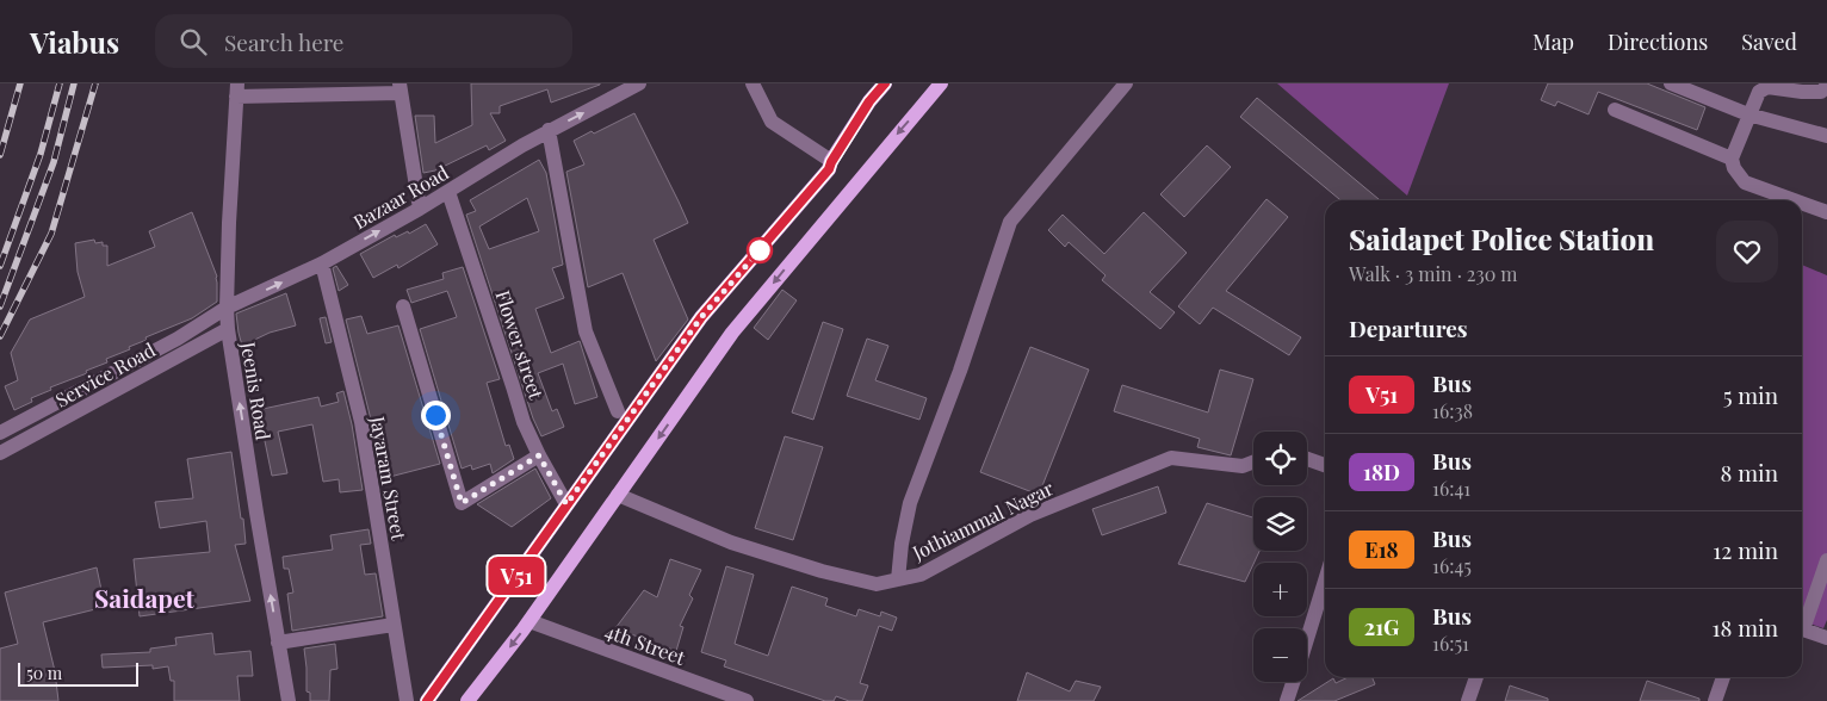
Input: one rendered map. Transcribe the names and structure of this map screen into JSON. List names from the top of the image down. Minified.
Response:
{"streets":{"street":["Bazaar Road","Flower street","Service Road","Jeenis Road","Jayaram Street","Jothiammal Nagar","4th Street"]},"crossings":[["Bazaar Road","Flower street"],["Bazaar Road","Jeenis Road"],["Bazaar Road","Jayaram Street"],["Service Road","Jeenis Road"]],"one_way":["Bazaar Road","Jeenis Road"],"districts":["Saidapet"],"lines":["bus line V51"],"scale_bar":"50 m","page":{"header":"Viabus","search":"Search here","nav":["Map","Directions","Saved"],"on_map":"V51","heading":[["Saidapet Police Station","Walk · 3 min · 230 m"],"Departures"],"list":[{"mark":"V51","name":"Bus","note":"16:38","value":"5 min"},{"mark":"18D","name":"Bus","note":"16:41","value":"8 min"},{"mark":"E18","name":"Bus","note":"16:45","value":"12 min"},{"mark":"21G","name":"Bus","note":"16:51","value":"18 min"}],"map_buttons":["+","−"],"scale":"50 m"}}
